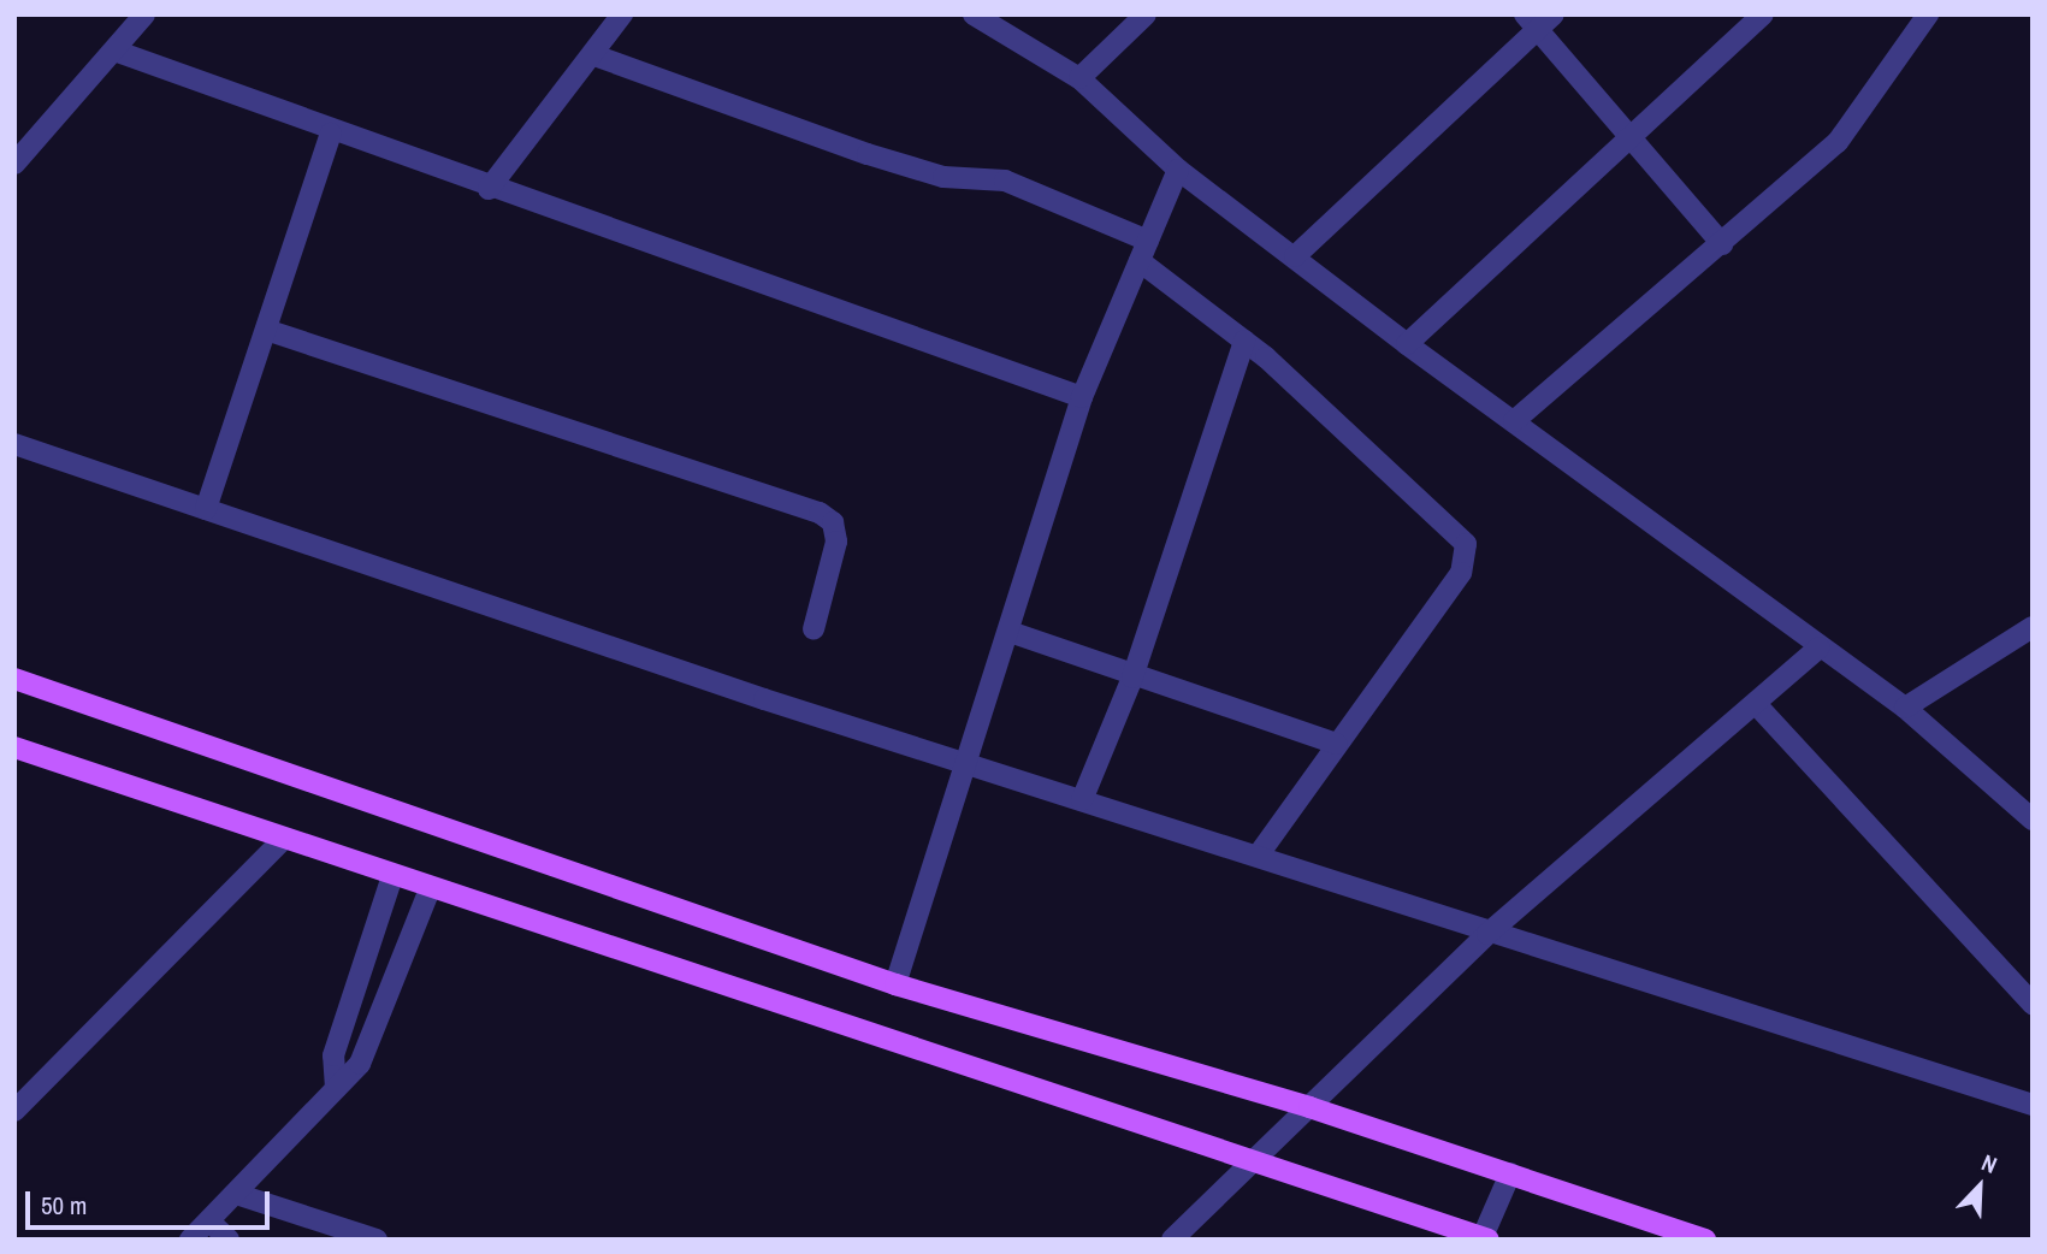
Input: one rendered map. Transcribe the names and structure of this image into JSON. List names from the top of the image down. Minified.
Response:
{"scale_bar":"50 m","north":"top right"}
